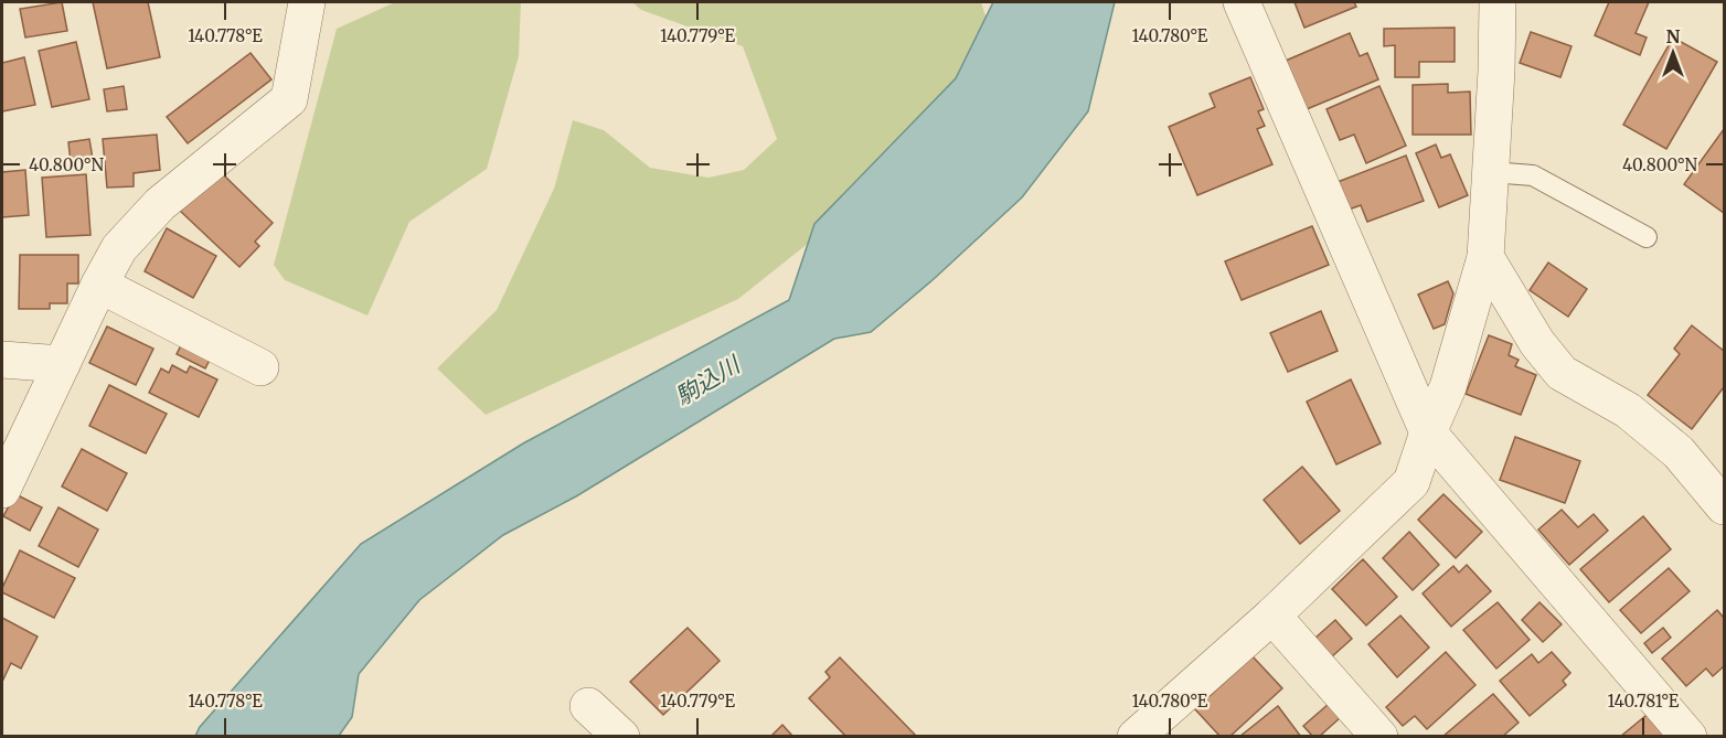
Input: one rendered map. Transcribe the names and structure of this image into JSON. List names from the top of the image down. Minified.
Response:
{"water":["駒込川"],"north":"top","coordinates":["140.778°E","140.779°E","140.780°E","40.800°N","140.781°E"]}
